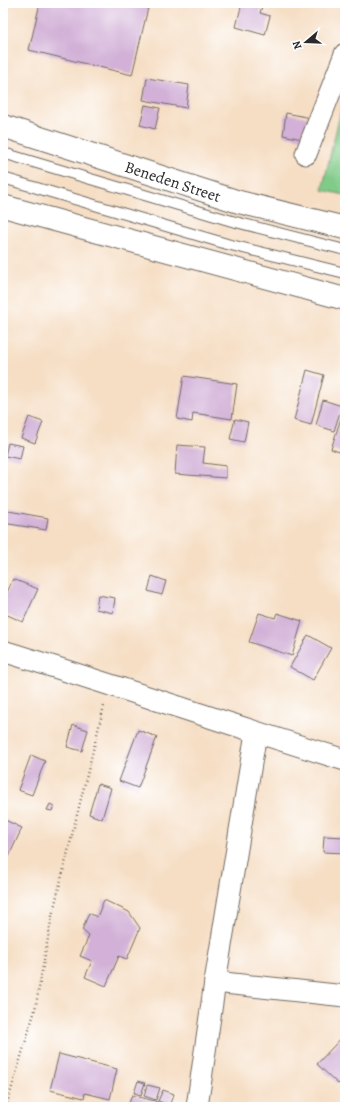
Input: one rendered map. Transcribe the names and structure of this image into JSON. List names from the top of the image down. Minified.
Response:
{"streets":{"main road":["Beneden Street"]},"north":"left"}
